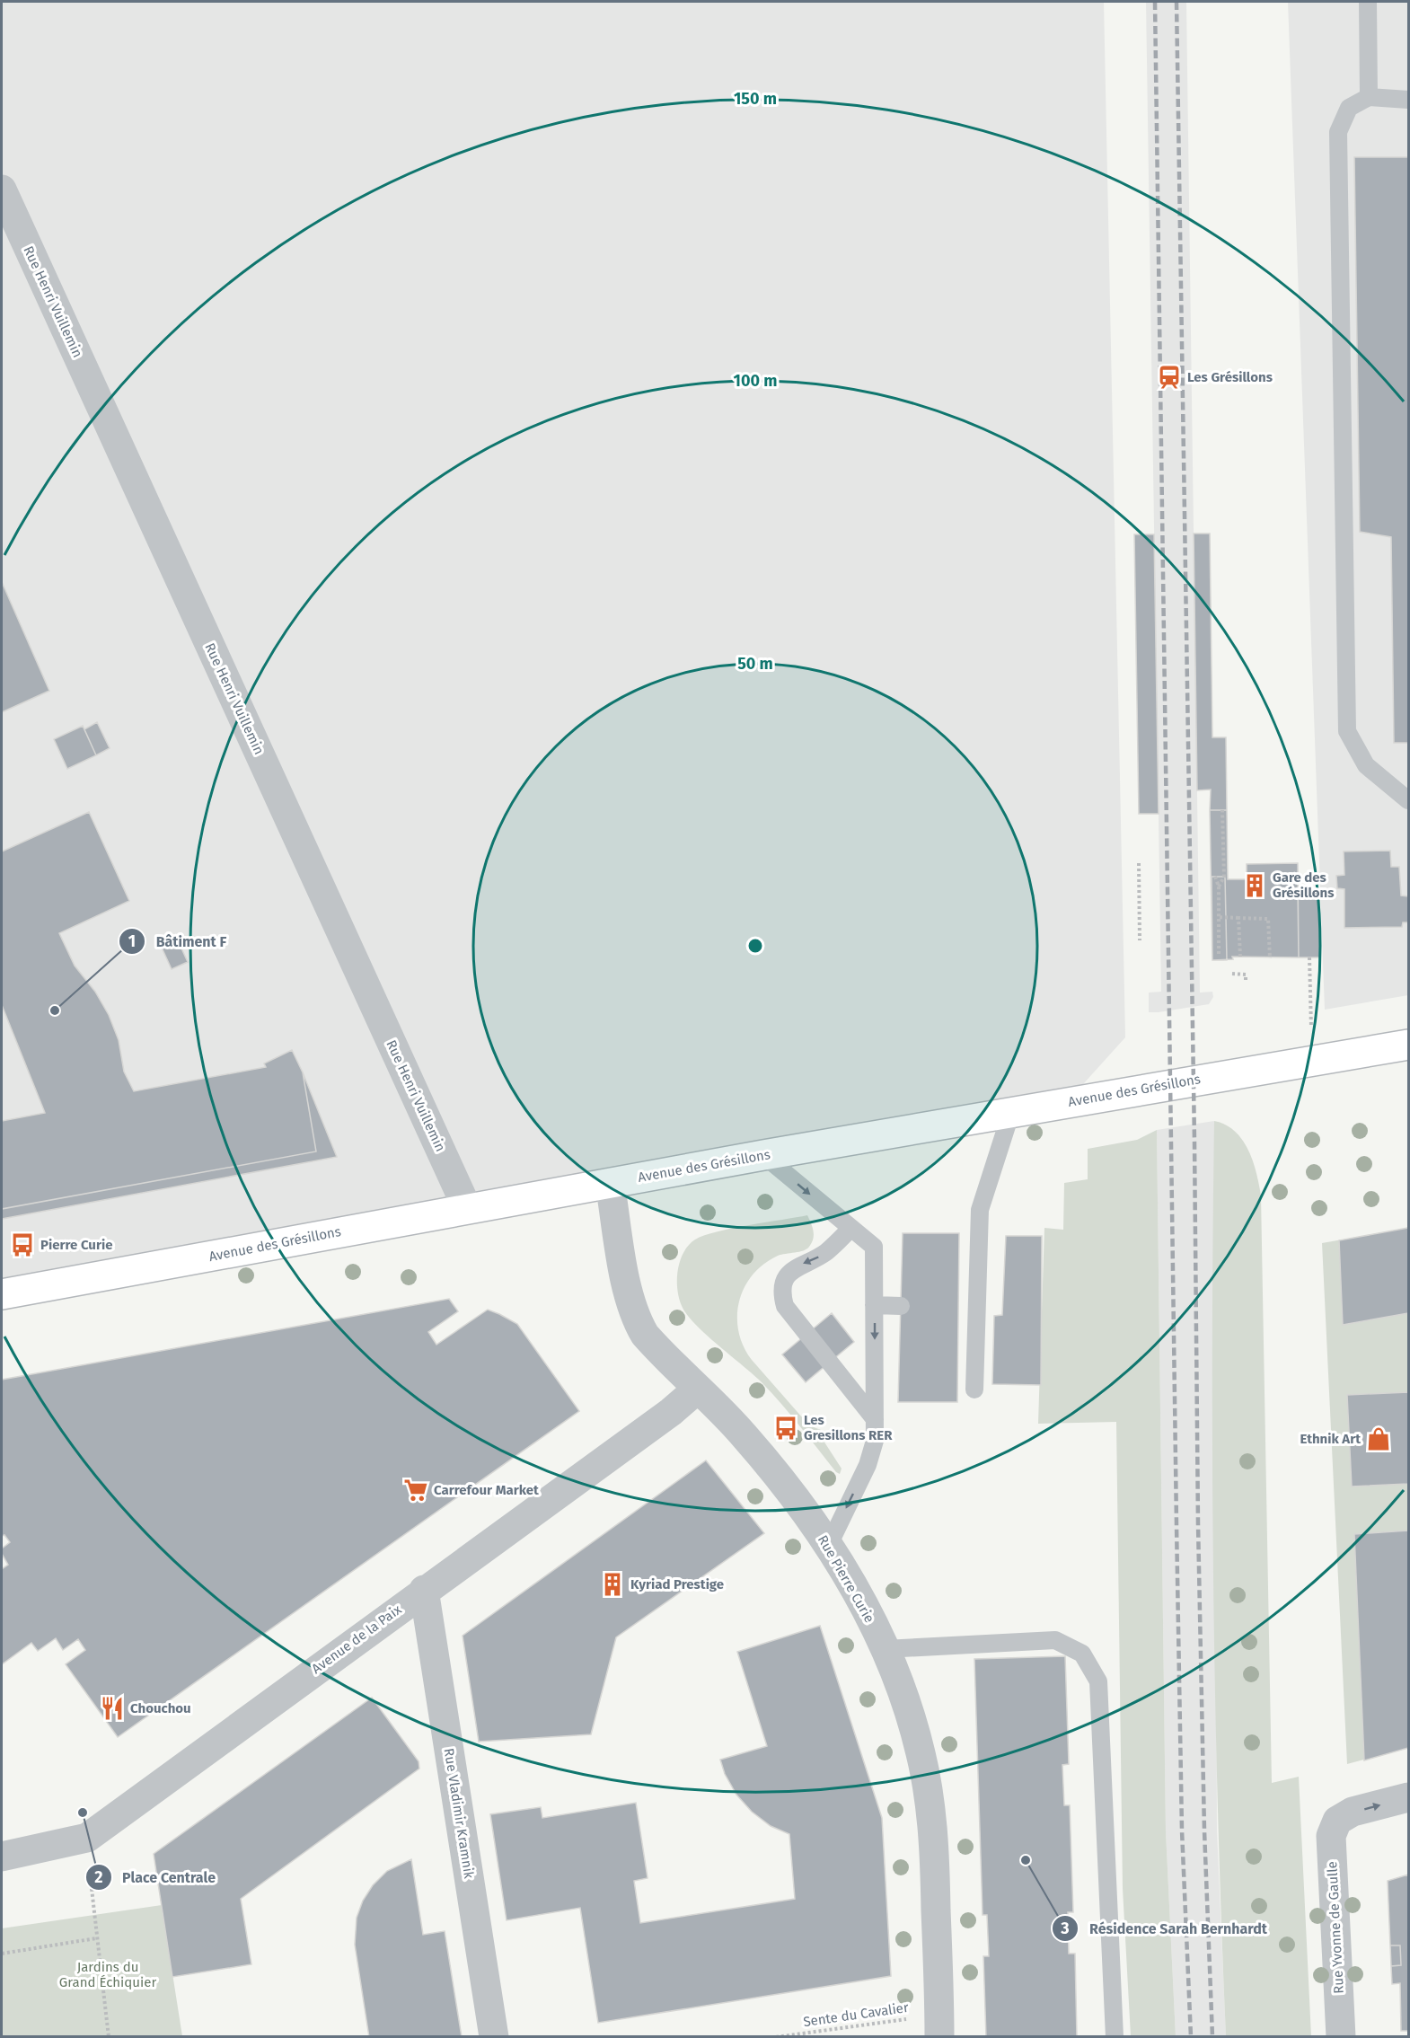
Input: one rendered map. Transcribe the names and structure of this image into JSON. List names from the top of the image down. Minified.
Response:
{"streets":{"main road":["Avenue des Grésillons"],"street":["Rue Henri Vuillemin","Rue Pierre Curie","Avenue de la Paix","Rue Vladimir Kramnik","Rue Yvonne de Gaulle"],"path":["Sente du Cavalier"]},"crossings":[["Rue Henri Vuillemin","Avenue des Grésillons"],["Avenue des Grésillons","Rue Pierre Curie"],["Rue Pierre Curie","Avenue de la Paix"],["Rue Pierre Curie","Sente du Cavalier"],["Avenue de la Paix","Rue Vladimir Kramnik"]],"one_way":["Rue Yvonne de Gaulle"],"parks":["Jardins du Grand Échiquier"],"places":{"station":["Les Grésillons"],"building":["Gare des Grésillons","Kyriad Prestige"],"other":["Bâtiment F","Place Centrale","Résidence Sarah Bernhardt"],"bus stop":["Pierre Curie","Les Gresillons RER"],"shop":["Ethnik Art"],"supermarket":["Carrefour Market"],"restaurant":["Chouchou"]},"rings":["150 m","100 m","50 m"]}
